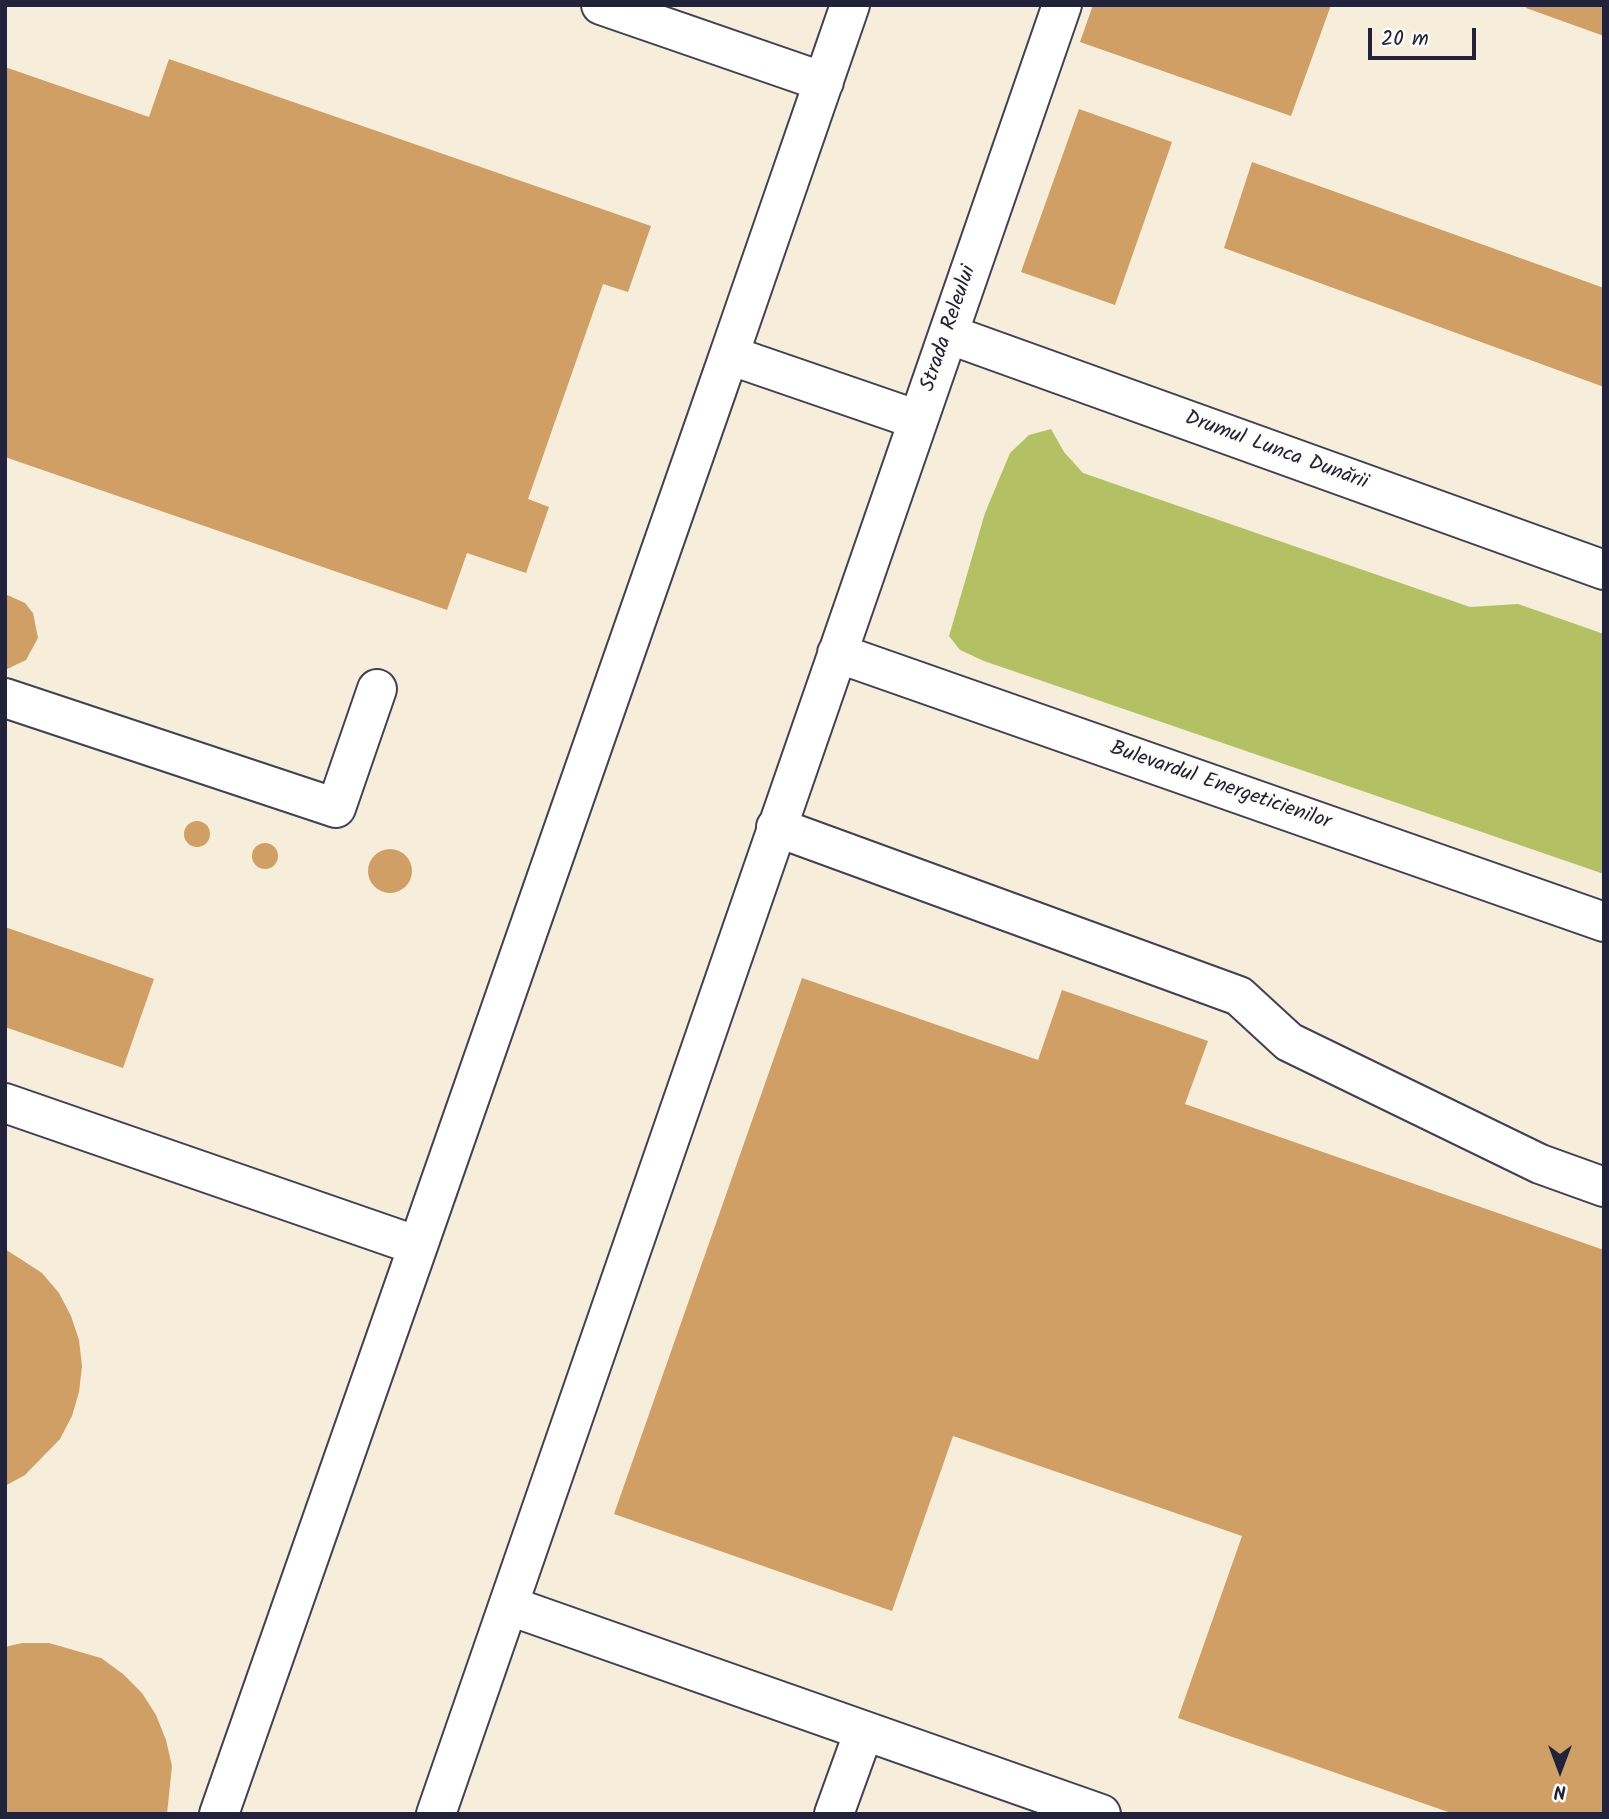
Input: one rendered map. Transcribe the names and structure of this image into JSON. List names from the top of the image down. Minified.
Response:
{"streets":{"street":["Strada Releului","Drumul Lunca Dunării","Bulevardul Energeticienilor"]},"crossings":[["Strada Releului","Drumul Lunca Dunării"],["Strada Releului","Bulevardul Energeticienilor"]],"scale_bar":"20 m","north":"bottom"}
